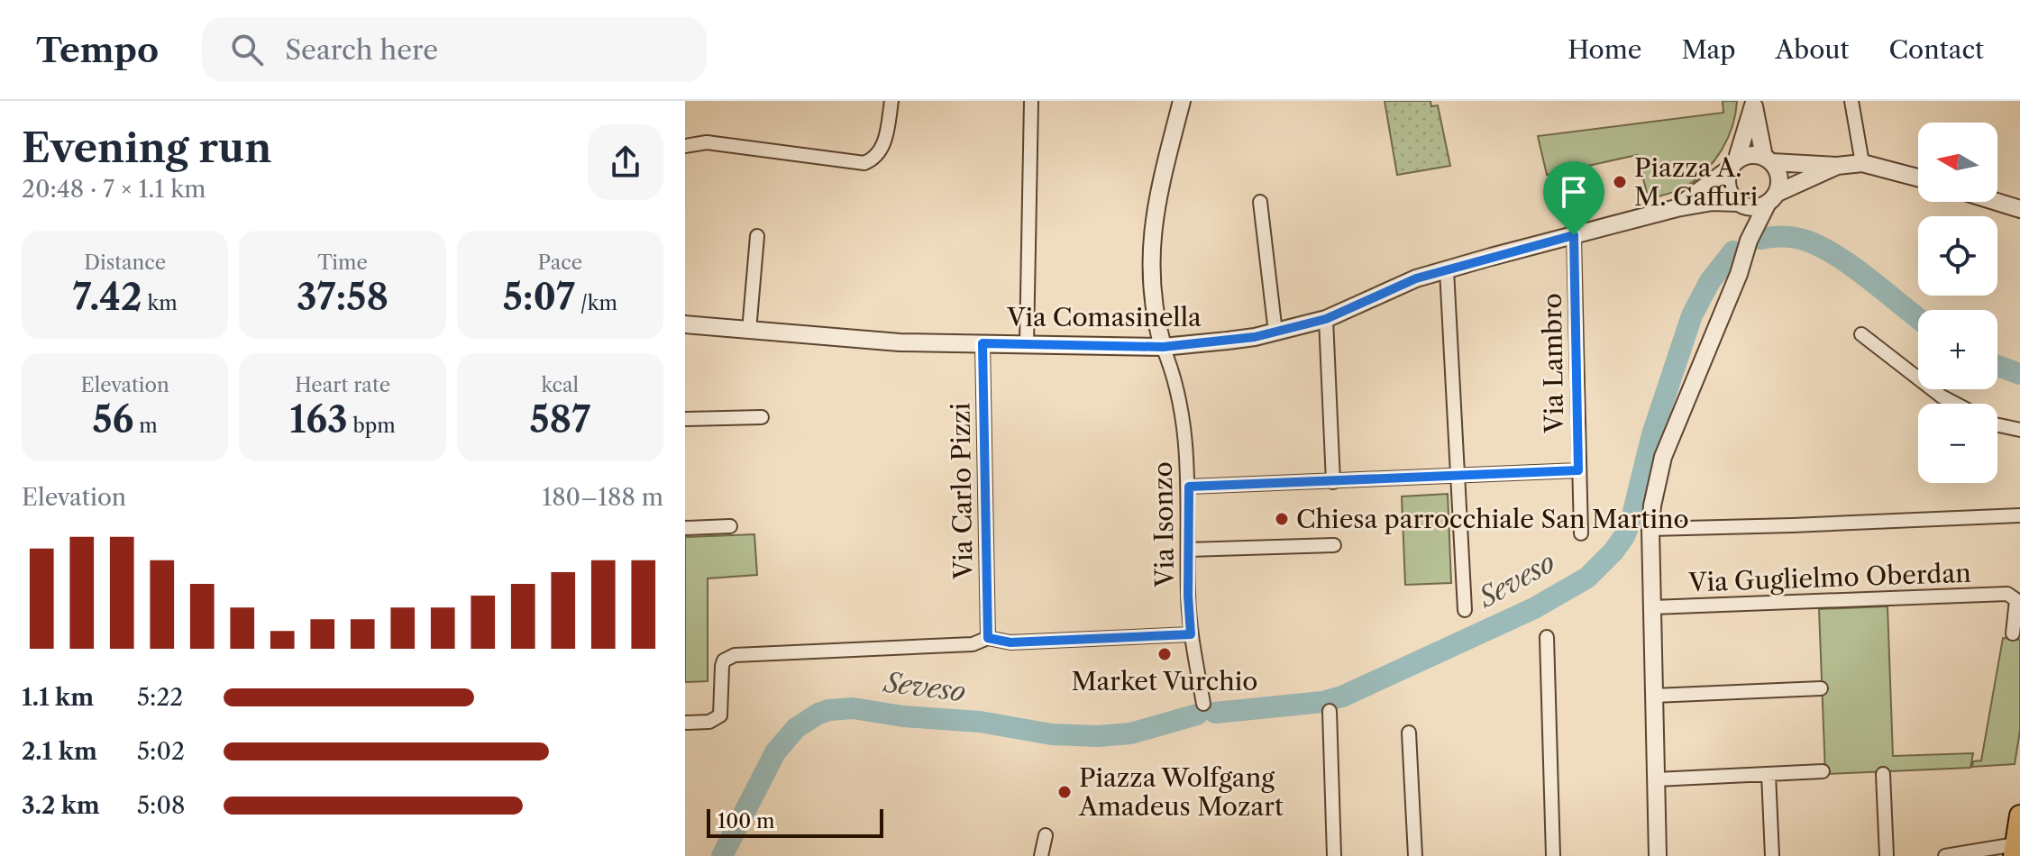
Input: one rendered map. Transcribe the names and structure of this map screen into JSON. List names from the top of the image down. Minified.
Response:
{"streets":{"street":["Via Comasinella","Via Lambro","Via Carlo Pizzi","Via Isonzo","Via Guglielmo Oberdan"]},"crossings":[["Via Comasinella","Via Lambro"],["Via Comasinella","Via Carlo Pizzi"],["Via Comasinella","Via Isonzo"]],"water":["Seveso"],"places":["Piazza A. M. Gaffuri","Chiesa parrocchiale San Martino","Market Vurchio","Piazza Wolfgang Amadeus Mozart"],"scale_bar":"100 m","north":"left","page":{"header":"Tempo","search":"Search here","nav":["Home","Map","About","Contact"],"heading":["Evening run","20:48 · 7 × 1.1 km"],"map_buttons":["+","−"],"stats":[["Distance","7.42 km"],["Time","37:58"],["Pace","5:07 /km"],["Elevation","56 m"],["Heart rate","163 bpm"],["kcal","587"]],"chart":["Elevation","180–188 m"],"list":[{"name":"1.1 km","note":"5:22"},{"name":"2.1 km","note":"5:02"},{"name":"3.2 km","note":"5:08"}],"scale":"100 m"}}
